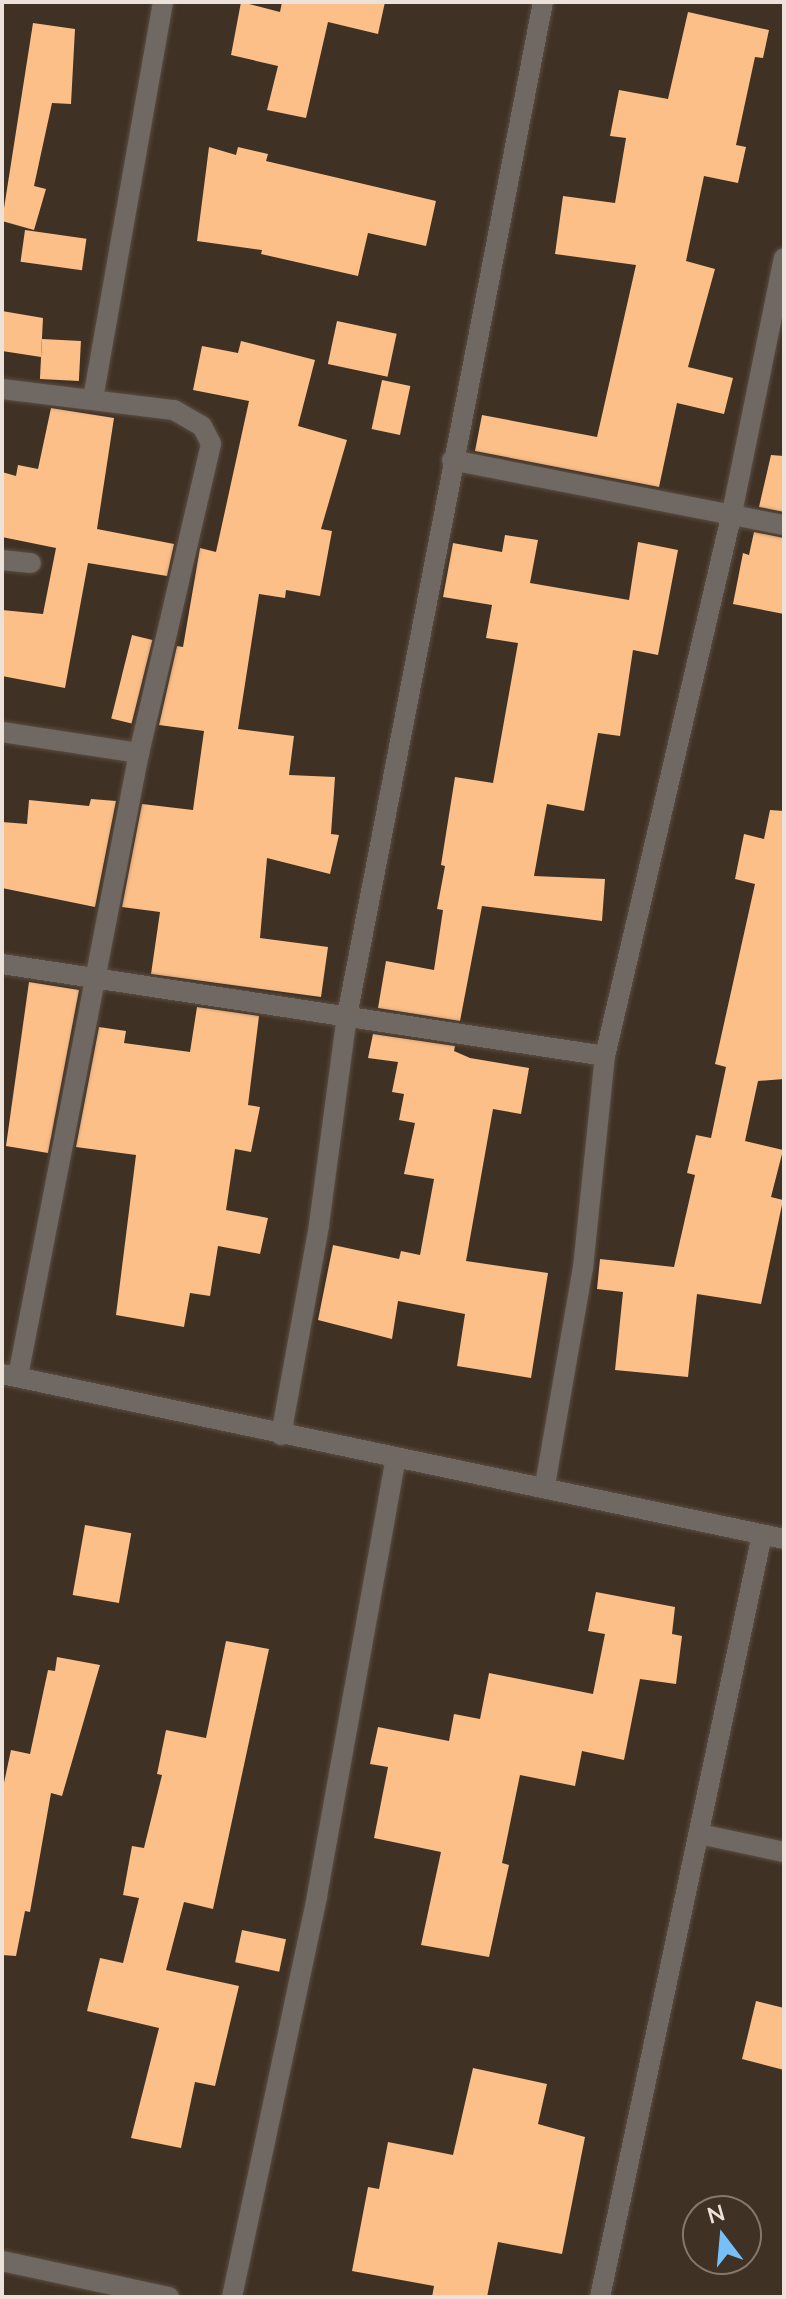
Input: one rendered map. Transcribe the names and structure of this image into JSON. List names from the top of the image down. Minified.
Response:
{"north":"top"}
